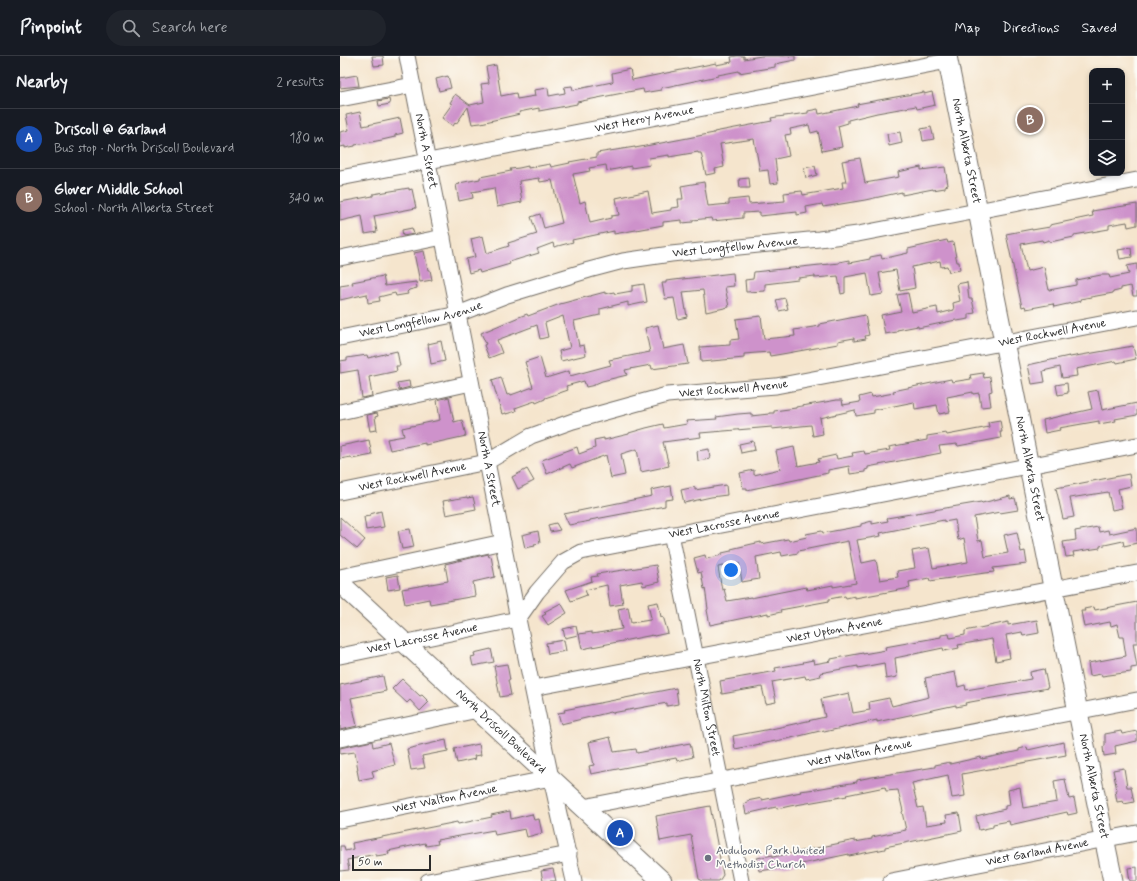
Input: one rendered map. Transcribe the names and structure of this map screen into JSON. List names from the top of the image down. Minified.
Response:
{"streets":{"main road":["North Alberta Street","North Driscoll Boulevard"],"street":["West Heroy Avenue","North A Street","West Longfellow Avenue","West Rockwell Avenue","West Lacrosse Avenue","West Upton Avenue","North Milton Street","West Walton Avenue","West Garland Avenue"]},"crossings":[["West Heroy Avenue","North A Street"],["West Heroy Avenue","North Alberta Street"],["North A Street","West Longfellow Avenue"],["North A Street","West Rockwell Avenue"],["North A Street","West Lacrosse Avenue"],["North A Street","West Upton Avenue"],["North A Street","North Driscoll Boulevard"],["North A Street","West Walton Avenue"],["North Alberta Street","West Longfellow Avenue"],["North Alberta Street","West Rockwell Avenue"],["North Alberta Street","West Lacrosse Avenue"],["North Alberta Street","West Upton Avenue"],["North Alberta Street","West Walton Avenue"],["North Alberta Street","West Garland Avenue"],["West Lacrosse Avenue","North Milton Street"],["West Lacrosse Avenue","North Driscoll Boulevard"],["West Upton Avenue","North Milton Street"],["North Milton Street","West Walton Avenue"],["North Driscoll Boulevard","West Walton Avenue"]],"places":["Audubon Park United Methodist Church"],"scale_bar":"50 m","page":{"header":"Pinpoint","search":"Search here","nav":["Map","Directions","Saved"],"heading":["Nearby","2 results"],"map_buttons":["+","−"],"pins":["B","A"],"list":[{"mark":"A","name":"Driscoll @ Garland","note":"Bus stop · North Driscoll Boulevard","value":"180 m"},{"mark":"B","name":"Glover Middle School","note":"School · North Alberta Street","value":"340 m"}],"scale":"50 m"}}
